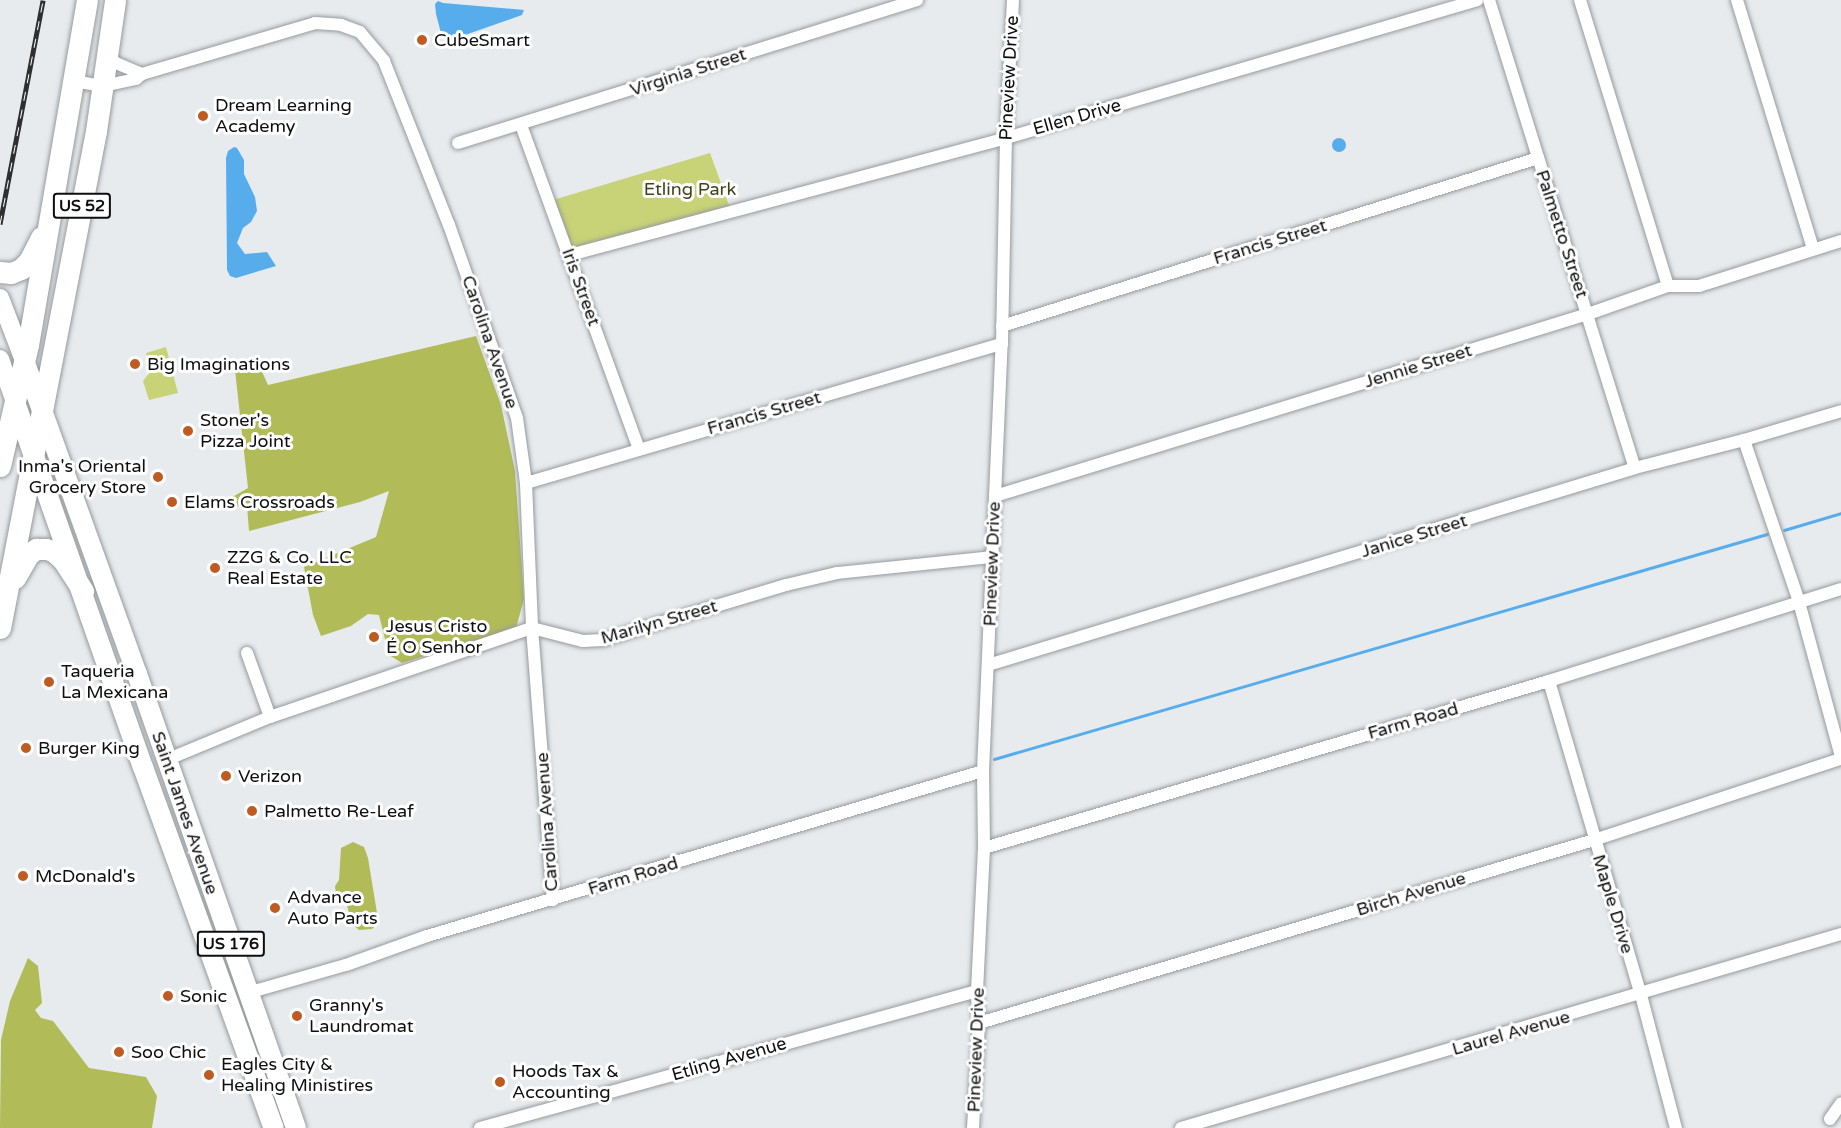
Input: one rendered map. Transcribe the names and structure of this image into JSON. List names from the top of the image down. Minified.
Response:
{"streets":{"highway":["US 52"],"main road":["Saint James Avenue","US 176"],"street":["Virginia Street","Pineview Drive","Ellen Drive","Palmetto Street","Francis Street","Iris Street","Carolina Avenue","Jennie Street","Janice Street","Marilyn Street","Farm Road","Birch Avenue","Maple Drive","Laurel Avenue","Etling Avenue"]},"crossings":[["Virginia Street","Iris Street"],["Pineview Drive","Ellen Drive"],["Pineview Drive","Francis Street"],["Pineview Drive","Jennie Street"],["Pineview Drive","Janice Street"],["Pineview Drive","Marilyn Street"],["Pineview Drive","Farm Road"],["Pineview Drive","Birch Avenue"],["Pineview Drive","Etling Avenue"],["Ellen Drive","Iris Street"],["US 52","Carolina Avenue"],["US 52","Saint James Avenue"],["Palmetto Street","Francis Street"],["Palmetto Street","Jennie Street"],["Palmetto Street","Janice Street"],["Francis Street","Iris Street"],["Francis Street","Carolina Avenue"],["Carolina Avenue","Marilyn Street"],["Carolina Avenue","Farm Road"],["Farm Road","Saint James Avenue"],["Farm Road","Maple Drive"],["Birch Avenue","Maple Drive"],["Maple Drive","Laurel Avenue"]],"parks":["Etling Park"],"places":["CubeSmart","Dream Learning Academy","Big Imaginations","Stoner's Pizza Joint","Inma's Oriental Grocery Store","Elams Crossroads","ZZG & Co. LLC Real Estate","Jesus Cristo É O Senhor","Taqueria La Mexicana","Burger King","Verizon","Palmetto Re-Leaf","McDonald's","Advance Auto Parts","Sonic","Granny's Laundromat","Soo Chic","Eagles City & Healing Ministires","Hoods Tax & Accounting"]}
